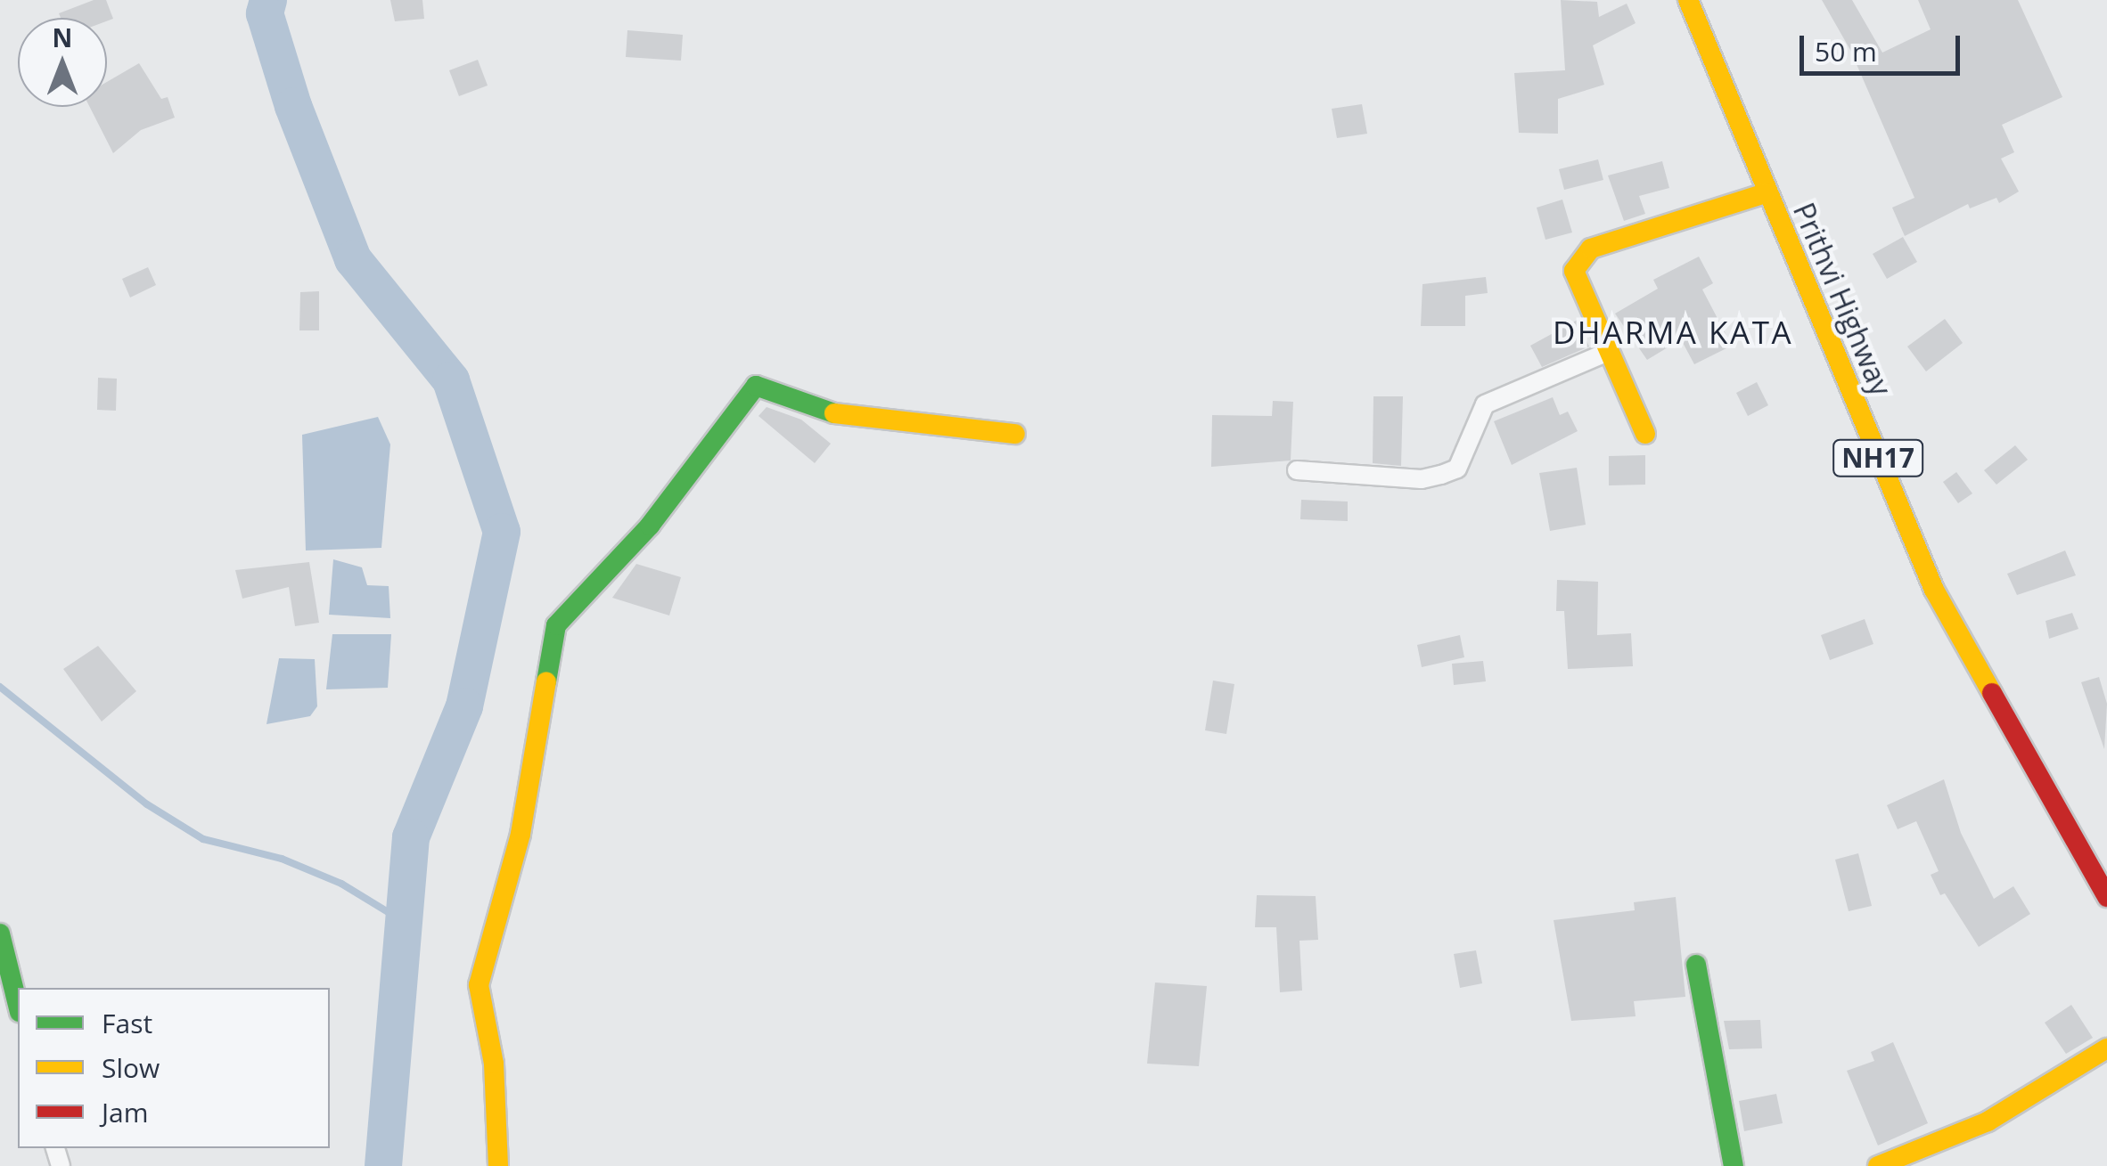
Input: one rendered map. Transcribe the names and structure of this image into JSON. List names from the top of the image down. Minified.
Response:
{"streets":{"main road":["Prithvi Highway","NH17"]},"districts":["DHARMA KATA"],"legend":["Fast","Slow","Jam"],"scale_bar":"50 m","north":"top"}
